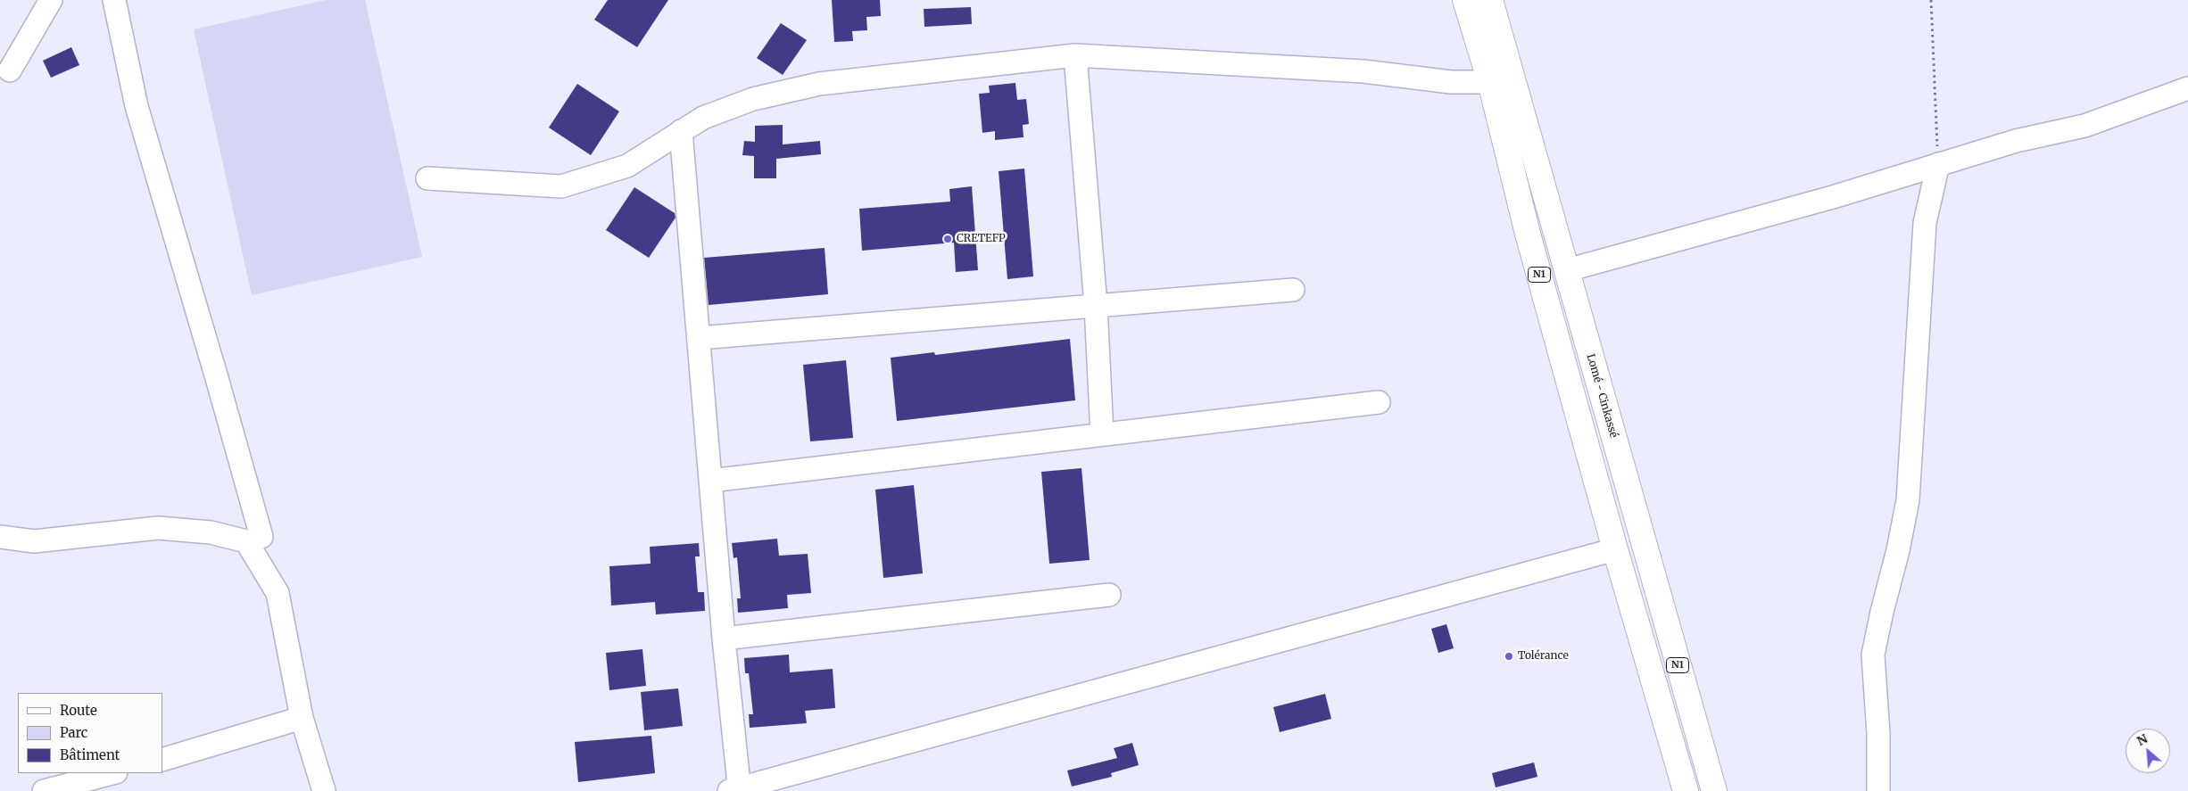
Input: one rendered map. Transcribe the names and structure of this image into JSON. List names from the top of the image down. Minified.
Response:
{"streets":{"highway":["N1","Lomé - Cinkassé"]},"places":["CRETEFP","Tolérance"],"legend":["Route","Parc","Bâtiment"],"north":"top left"}
